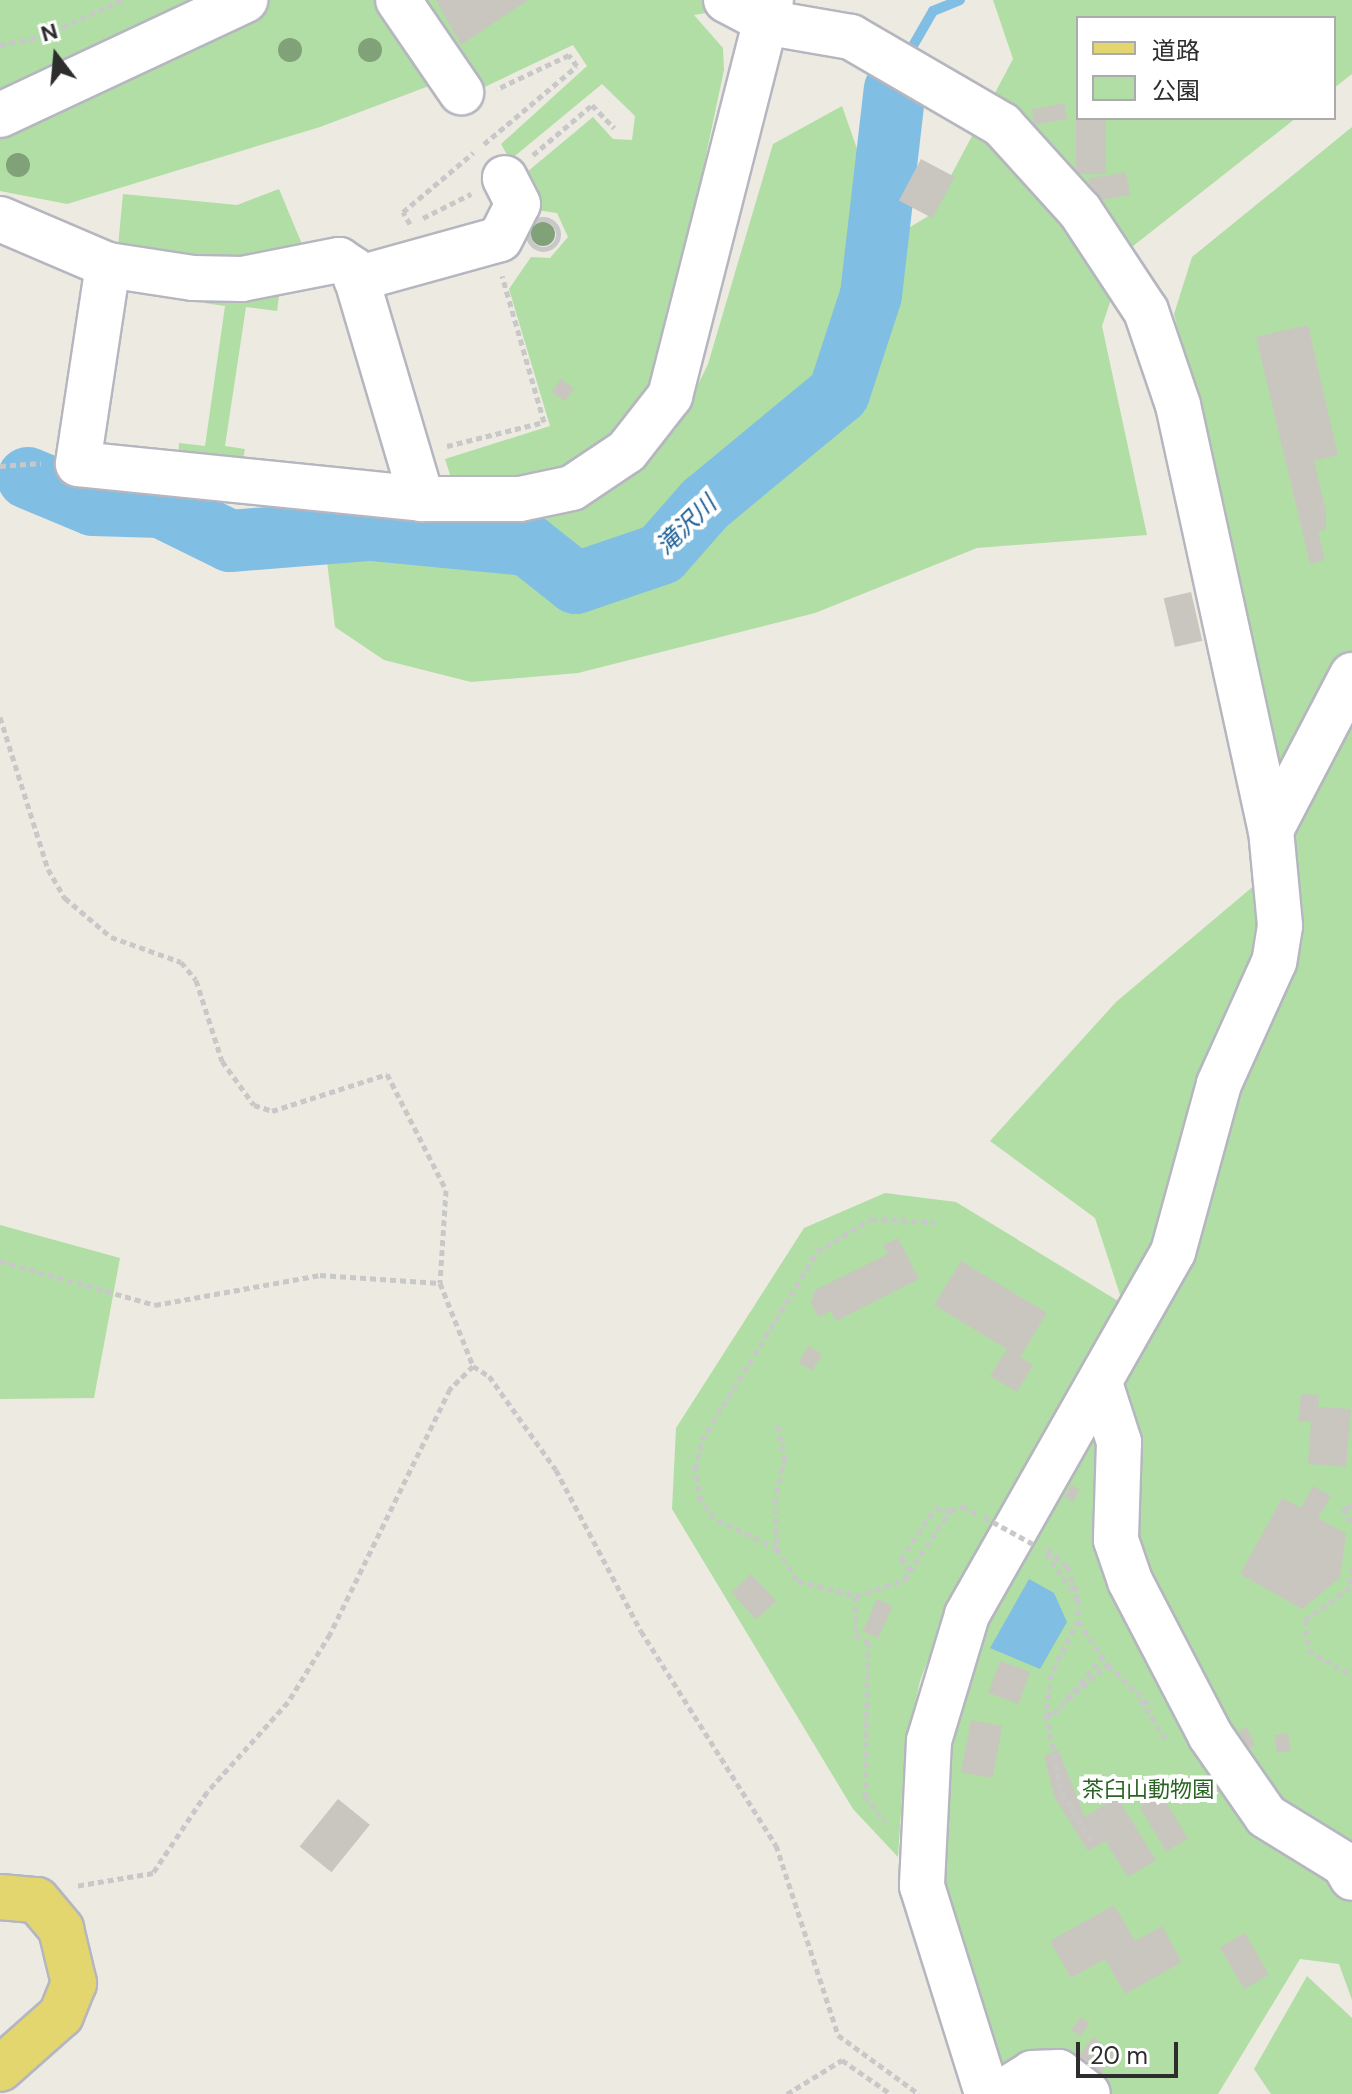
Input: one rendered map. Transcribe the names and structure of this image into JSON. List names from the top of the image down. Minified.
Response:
{"water":["滝沢川"],"parks":["茶臼山動物園"],"legend":["道路","公園"],"scale_bar":"20 m","north":"top"}
